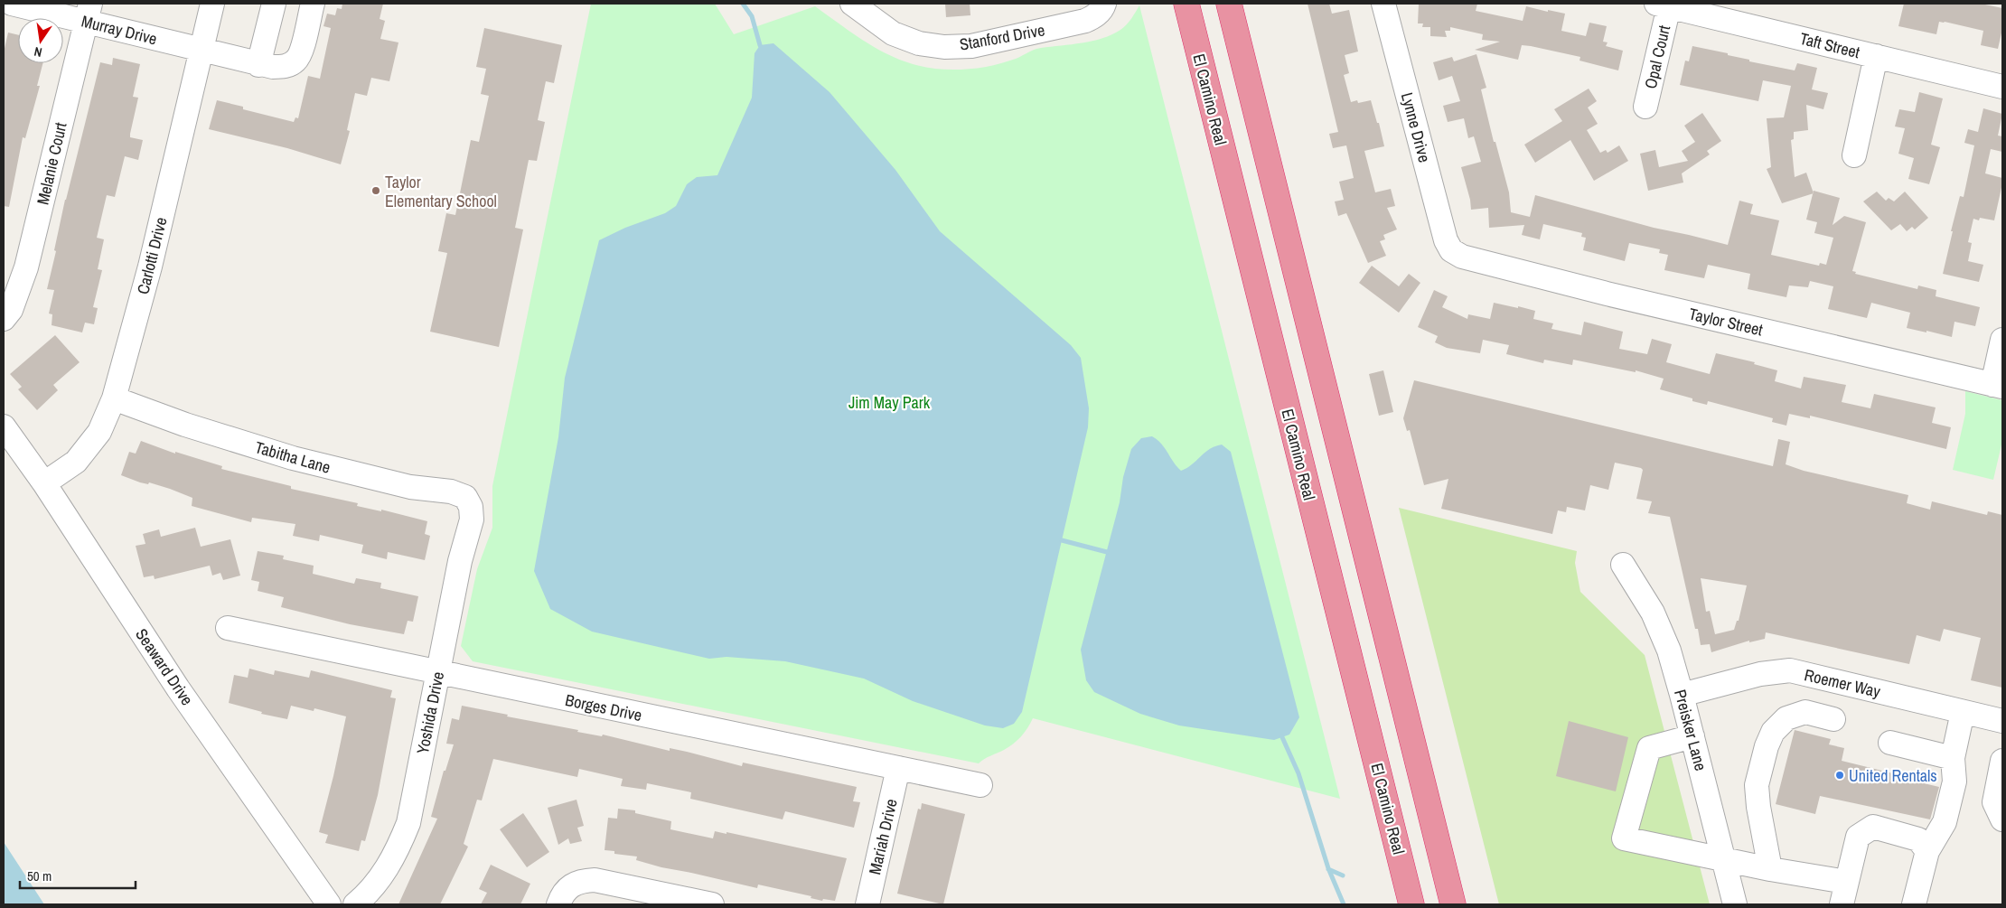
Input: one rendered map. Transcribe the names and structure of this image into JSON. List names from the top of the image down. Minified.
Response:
{"streets":{"highway":["El Camino Real"],"street":["Murray Drive","Stanford Drive","Taft Street","Opal Court","Lynne Drive","Melanie Court","Carlotti Drive","Taylor Street","Tabitha Lane","Seaward Drive","Roemer Way","Borges Drive","Yoshida Drive","Preisker Lane","Mariah Drive"]},"crossings":[["Murray Drive","Melanie Court"],["Murray Drive","Carlotti Drive"],["Taft Street","Opal Court"],["Lynne Drive","Taylor Street"],["Carlotti Drive","Tabitha Lane"],["Carlotti Drive","Seaward Drive"],["Tabitha Lane","Yoshida Drive"],["Roemer Way","Preisker Lane"],["Borges Drive","Yoshida Drive"],["Borges Drive","Mariah Drive"]],"parks":["Jim May Park"],"places":["Taylor Elementary School","United Rentals"],"scale_bar":"50 m","north":"bottom"}
